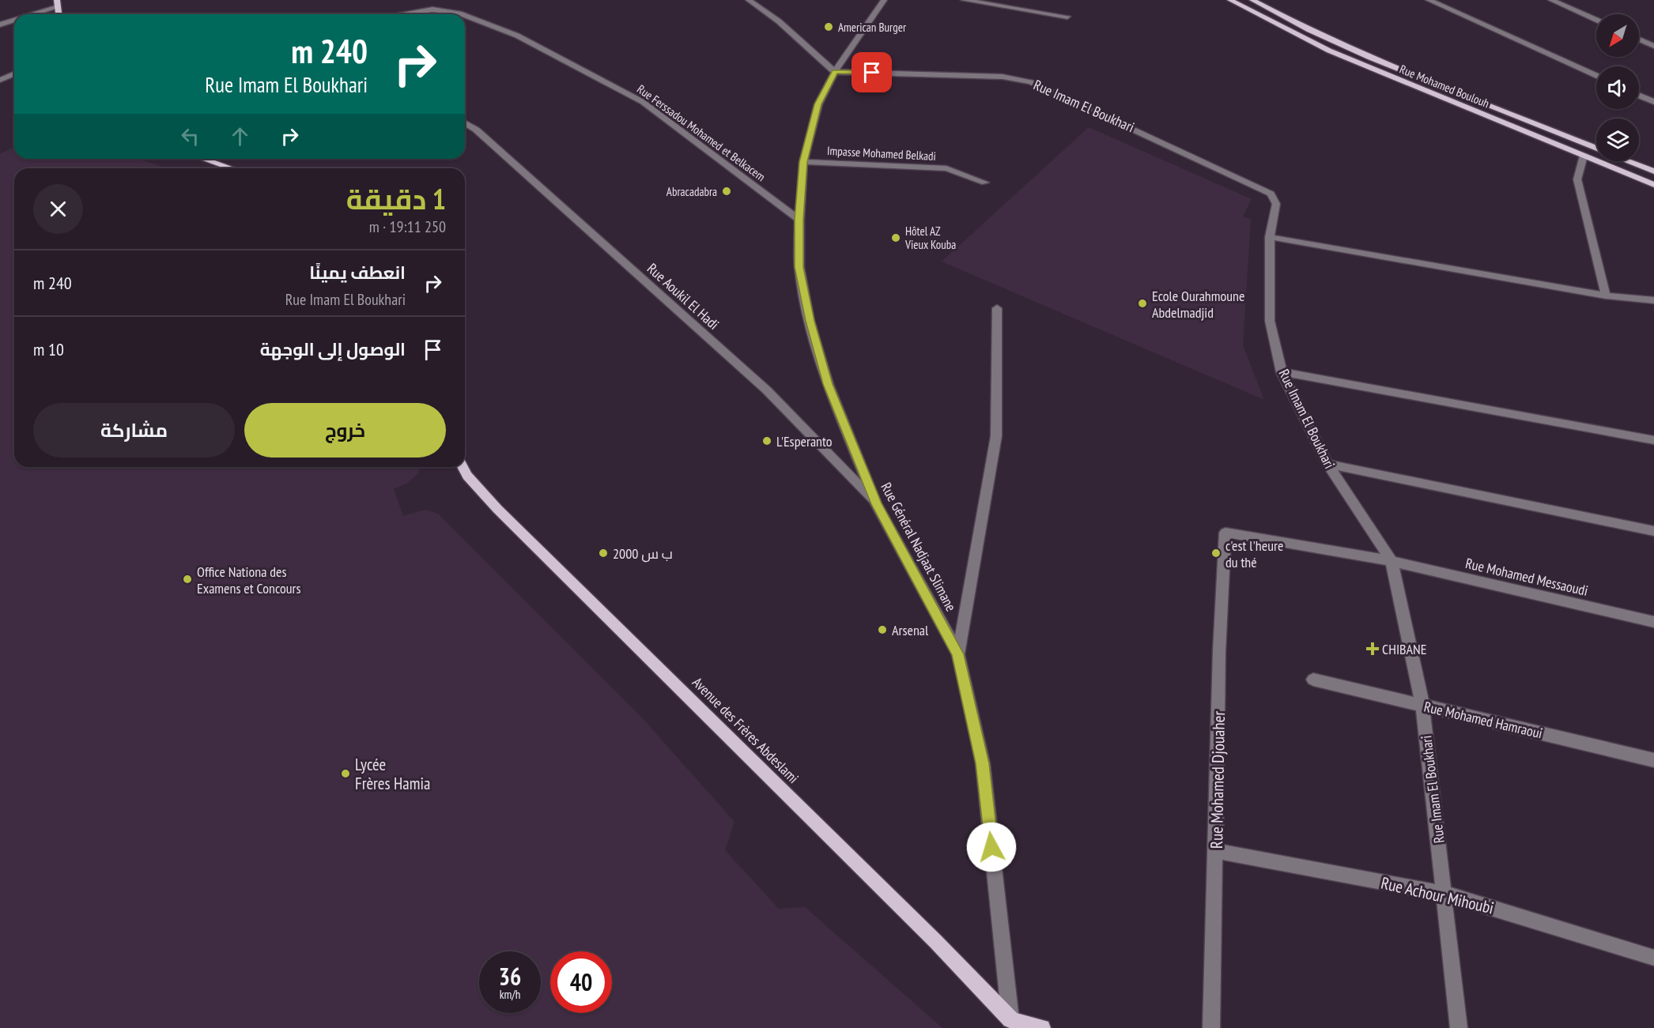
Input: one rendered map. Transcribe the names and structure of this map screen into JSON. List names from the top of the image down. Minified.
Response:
{"streets":{"main road":["Rue Mohamed Boulouh","Avenue des Frères Abdeslami"],"street":["Rue Imam El Boukhari","Rue Ferssadou Mohamed et Belkacem","Impasse Mohamed Belkadi","Rue Aoukil El Hadi","Rue Général Nadjaat Slimane","Rue Mohamed Messaoudi","Rue Mohamed Hamraoui","Rue Mohamed Djouaher","Rue Achour Mihoubi"]},"crossings":[["Rue Imam El Boukhari","Rue Général Nadjaat Slimane"],["Rue Imam El Boukhari","Rue Mohamed Messaoudi"],["Rue Imam El Boukhari","Rue Mohamed Hamraoui"],["Rue Imam El Boukhari","Rue Achour Mihoubi"],["Rue Ferssadou Mohamed et Belkacem","Rue Général Nadjaat Slimane"],["Impasse Mohamed Belkadi","Rue Général Nadjaat Slimane"],["Rue Aoukil El Hadi","Rue Général Nadjaat Slimane"],["Rue Général Nadjaat Slimane","Avenue des Frères Abdeslami"],["Rue Mohamed Messaoudi","Rue Mohamed Djouaher"],["Rue Mohamed Djouaher","Rue Achour Mihoubi"]],"places":{"other":["American Burger","Abracadabra","Hôtel AZ Vieux Kouba","Ecole Ourahmoune Abdelmadjid","L'Esperanto","ب س 2000","c'est l'heure du thé","Office Nationa des Examens et Concours","Arsenal","Lycée Frères Hamia"],"health":["CHIBANE"]},"north":"bottom left","page":{"turn":["240 m","Rue Imam El Boukhari"],"heading":["1 دقيقة","250 m · 19:11"],"list":[{"name":"انعطف يمينًا","note":"Rue Imam El Boukhari","value":"240 m"},{"name":"الوصول إلى الوجهة","value":"10 m"}],"buttons":["خروج","مشاركة"],"speed":"36 km/h","limit":"40"}}
